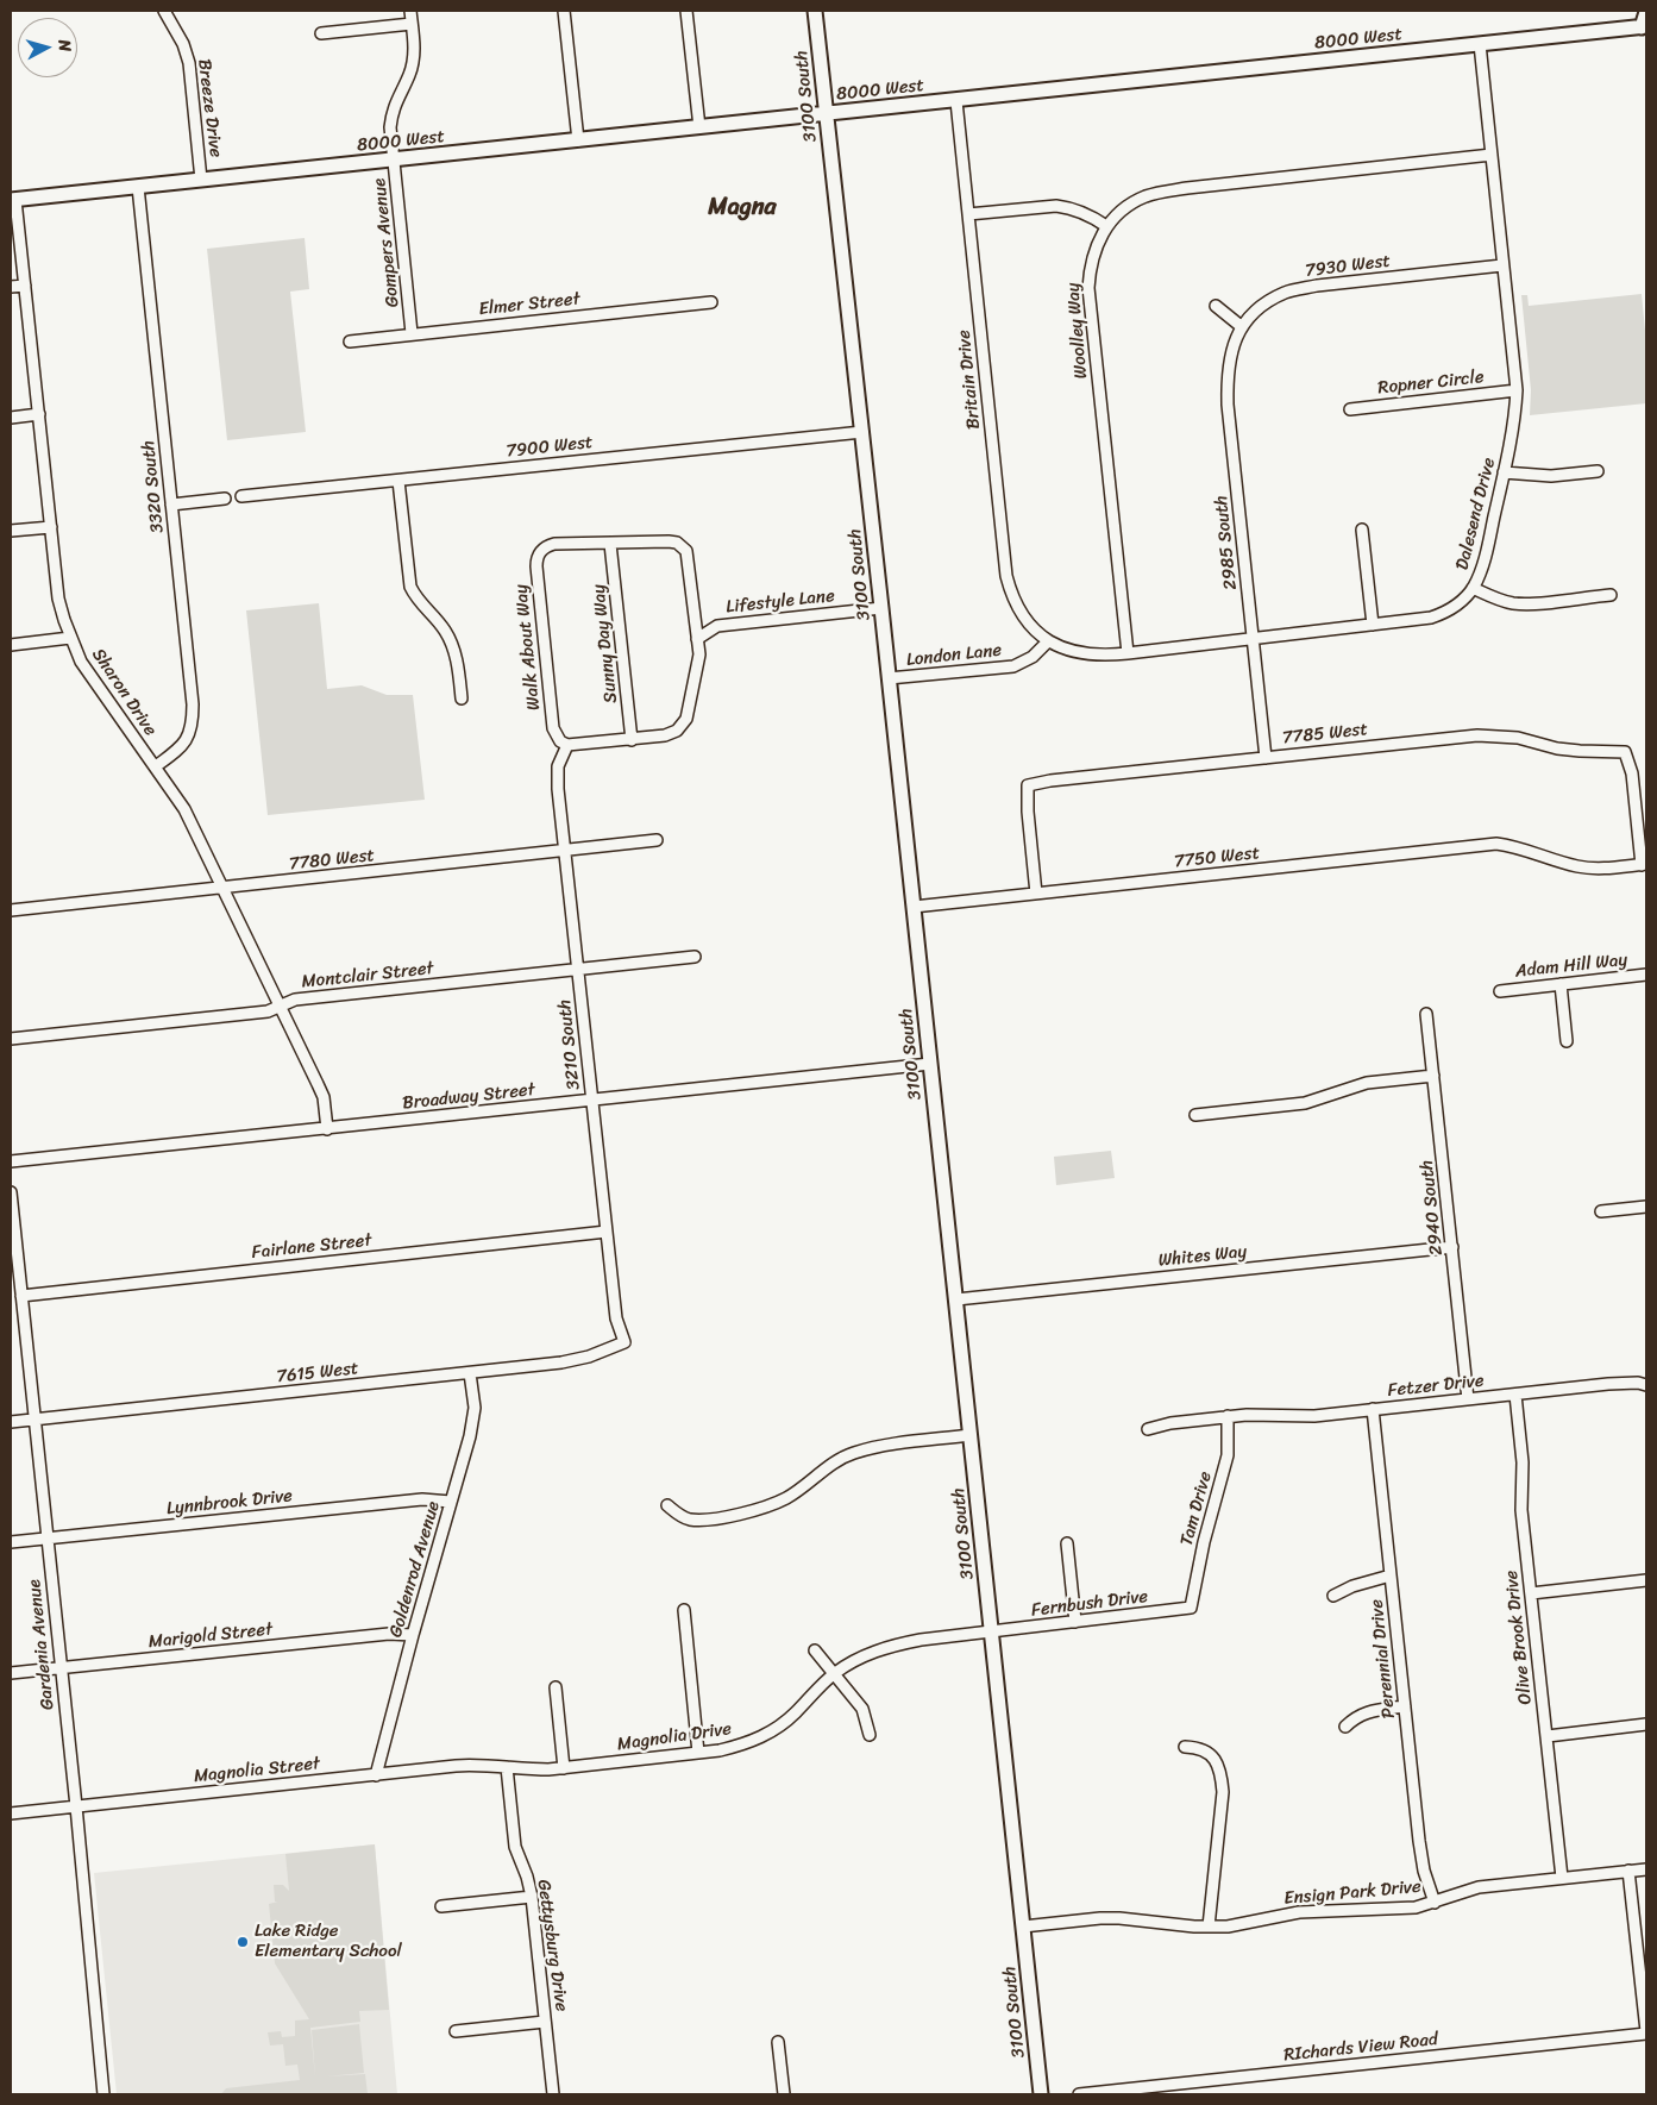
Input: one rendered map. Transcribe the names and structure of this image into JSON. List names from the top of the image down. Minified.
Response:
{"streets":{"street":["8000 West","3100 South","Breeze Drive","Gompers Avenue","7930 West","Elmer Street","Woolley Way","Britain Drive","Ropner Circle","7900 West","3320 South","Dalesend Drive","2985 South","Lifestyle Lane","Sunny Day Way","Walk About Way","London Lane","Sharon Drive","7785 West","7750 West","7780 West","Adam Hill Way","Montclair Street","3210 South","Broadway Street","2940 South","Fairlane Street","Whites Way","7615 West","Fetzer Drive","Lynnbrook Drive","Tam Drive","Goldenrod Avenue","Fernbush Drive","Marigold Street","Olive Brook Drive","Gardenia Avenue","Perennial Drive","Magnolia Drive","Magnolia Street","Ensign Park Drive","Gettysburg Drive","RIchards View Road"]},"crossings":[["8000 West","3100 South"],["8000 West","Breeze Drive"],["8000 West","Gompers Avenue"],["8000 West","Britain Drive"],["8000 West","3320 South"],["8000 West","Dalesend Drive"],["8000 West","Sharon Drive"],["3100 South","7900 West"],["3100 South","Lifestyle Lane"],["3100 South","London Lane"],["3100 South","7750 West"],["3100 South","Broadway Street"],["3100 South","Whites Way"],["3100 South","Fernbush Drive"],["3100 South","Magnolia Drive"],["3100 South","Ensign Park Drive"],["Gompers Avenue","Elmer Street"],["7930 West","Dalesend Drive"],["7930 West","2985 South"],["Woolley Way","Dalesend Drive"],["Britain Drive","Dalesend Drive"],["Britain Drive","London Lane"],["Ropner Circle","Dalesend Drive"],["3320 South","Sharon Drive"],["Dalesend Drive","2985 South"],["Dalesend Drive","London Lane"],["2985 South","7785 West"],["Sunny Day Way","Walk About Way"],["Walk About Way","3210 South"],["Sharon Drive","7780 West"],["Sharon Drive","Montclair Street"],["Sharon Drive","Broadway Street"],["7785 West","7750 West"],["7780 West","3210 South"],["Montclair Street","3210 South"],["3210 South","Broadway Street"],["3210 South","Fairlane Street"],["3210 South","7615 West"],["2940 South","Whites Way"],["2940 South","Fetzer Drive"],["Fairlane Street","Gardenia Avenue"],["7615 West","Goldenrod Avenue"],["7615 West","Gardenia Avenue"],["Fetzer Drive","Tam Drive"],["Fetzer Drive","Olive Brook Drive"],["Fetzer Drive","Perennial Drive"],["Lynnbrook Drive","Goldenrod Avenue"],["Lynnbrook Drive","Gardenia Avenue"],["Tam Drive","Fernbush Drive"],["Goldenrod Avenue","Marigold Street"],["Goldenrod Avenue","Magnolia Street"],["Fernbush Drive","Magnolia Drive"],["Marigold Street","Gardenia Avenue"],["Olive Brook Drive","Ensign Park Drive"],["Gardenia Avenue","Magnolia Street"],["Perennial Drive","Ensign Park Drive"],["Magnolia Drive","Magnolia Street"],["Magnolia Drive","Gettysburg Drive"],["Magnolia Street","Gettysburg Drive"]],"districts":["Magna"],"places":["Lake Ridge Elementary School"],"north":"right"}
